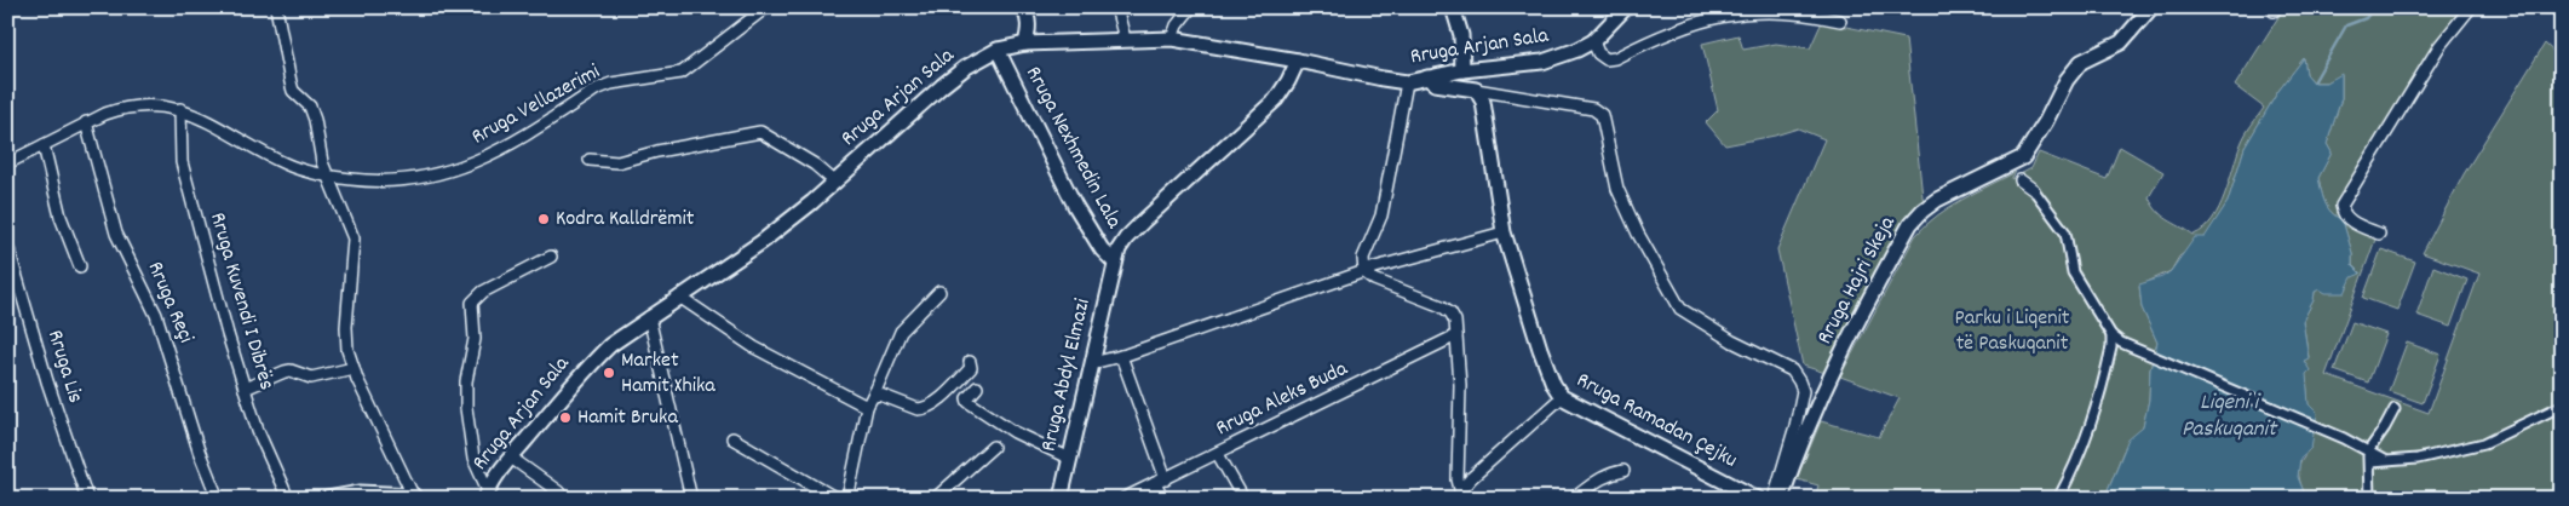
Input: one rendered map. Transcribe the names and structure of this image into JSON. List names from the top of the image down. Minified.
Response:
{"streets":{"street":["Rruga Arjan Sala","Rruga Vellazerimi","Rruga Nexhmedin Lala","Rruga Hajri Skeja","Rruga Kuvendi I Dibrës","Rruga Reçi","Rruga Lis","Rruga Abdyl Elmazi","Rruga Aleks Buda","Rruga Ramadan Çejku"]},"crossings":[["Rruga Arjan Sala","Rruga Nexhmedin Lala"],["Rruga Arjan Sala","Rruga Abdyl Elmazi"],["Rruga Vellazerimi","Rruga Kuvendi I Dibrës"],["Rruga Vellazerimi","Rruga Reçi"],["Rruga Nexhmedin Lala","Rruga Abdyl Elmazi"]],"water":["Liqeni i Paskuqanit"],"parks":["Parku i Liqenit të Paskuqanit"],"places":["Kodra Kalldrëmit","Market Hamit Xhika","Hamit Bruka"]}
